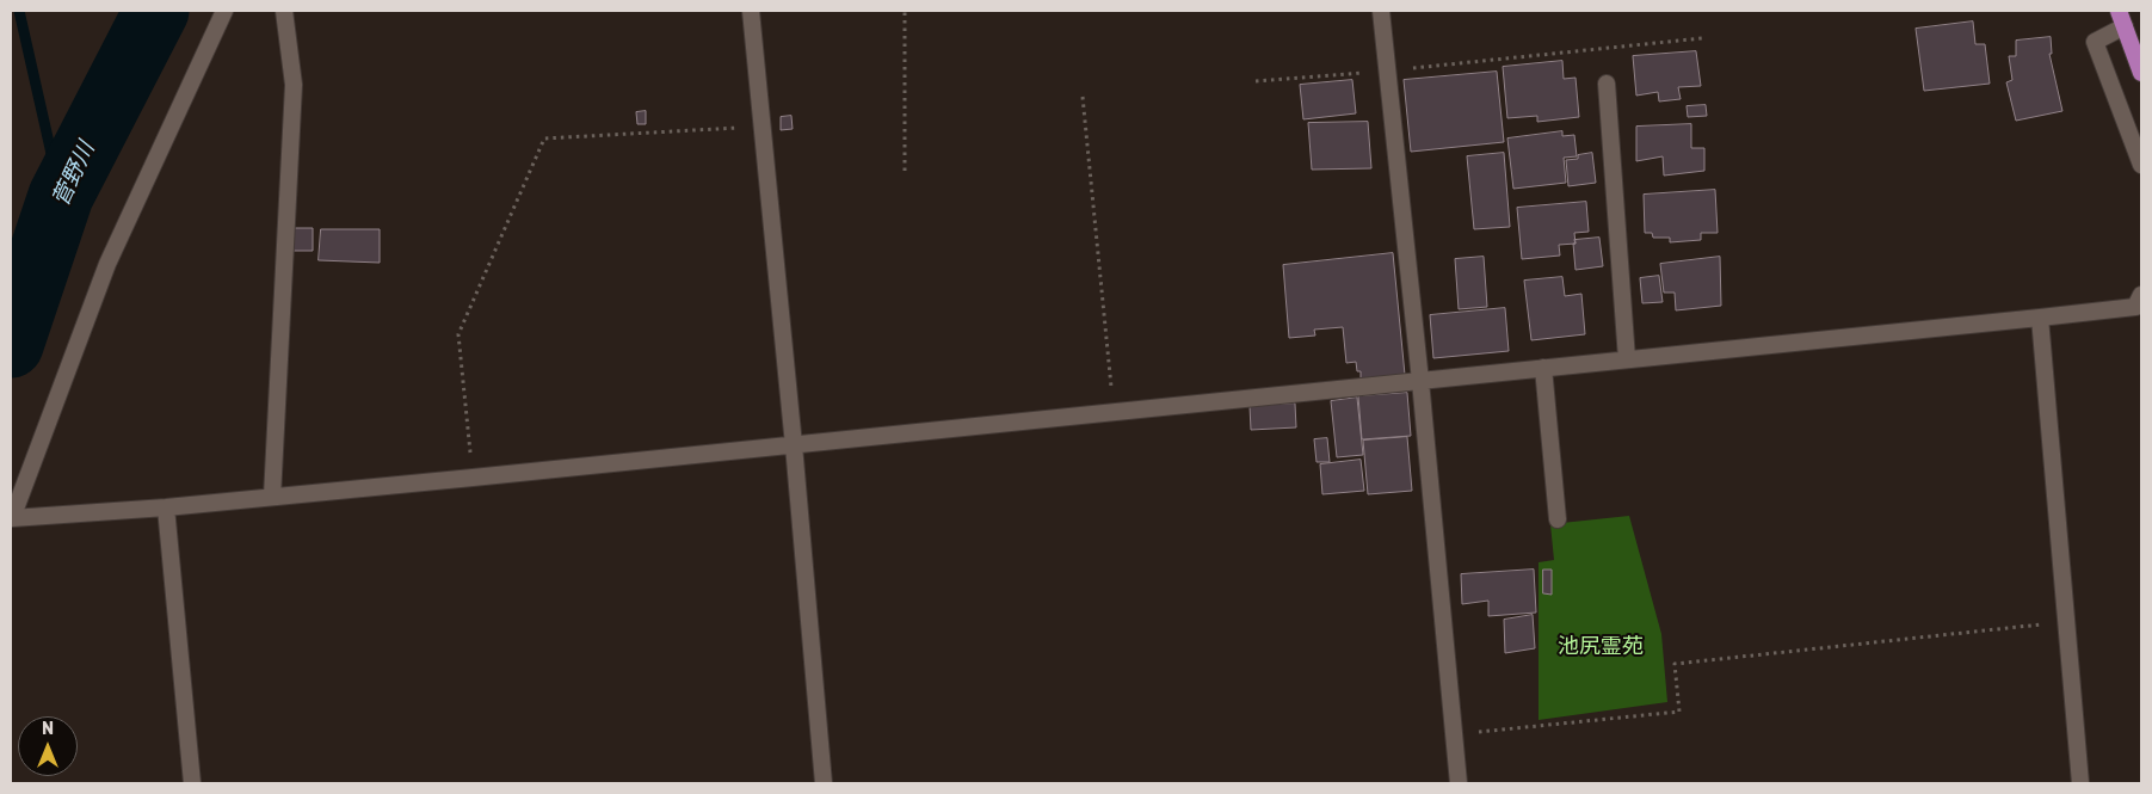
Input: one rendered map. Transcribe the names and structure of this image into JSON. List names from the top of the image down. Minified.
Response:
{"water":["菅野川"],"parks":["池尻霊苑"],"north":"top"}
